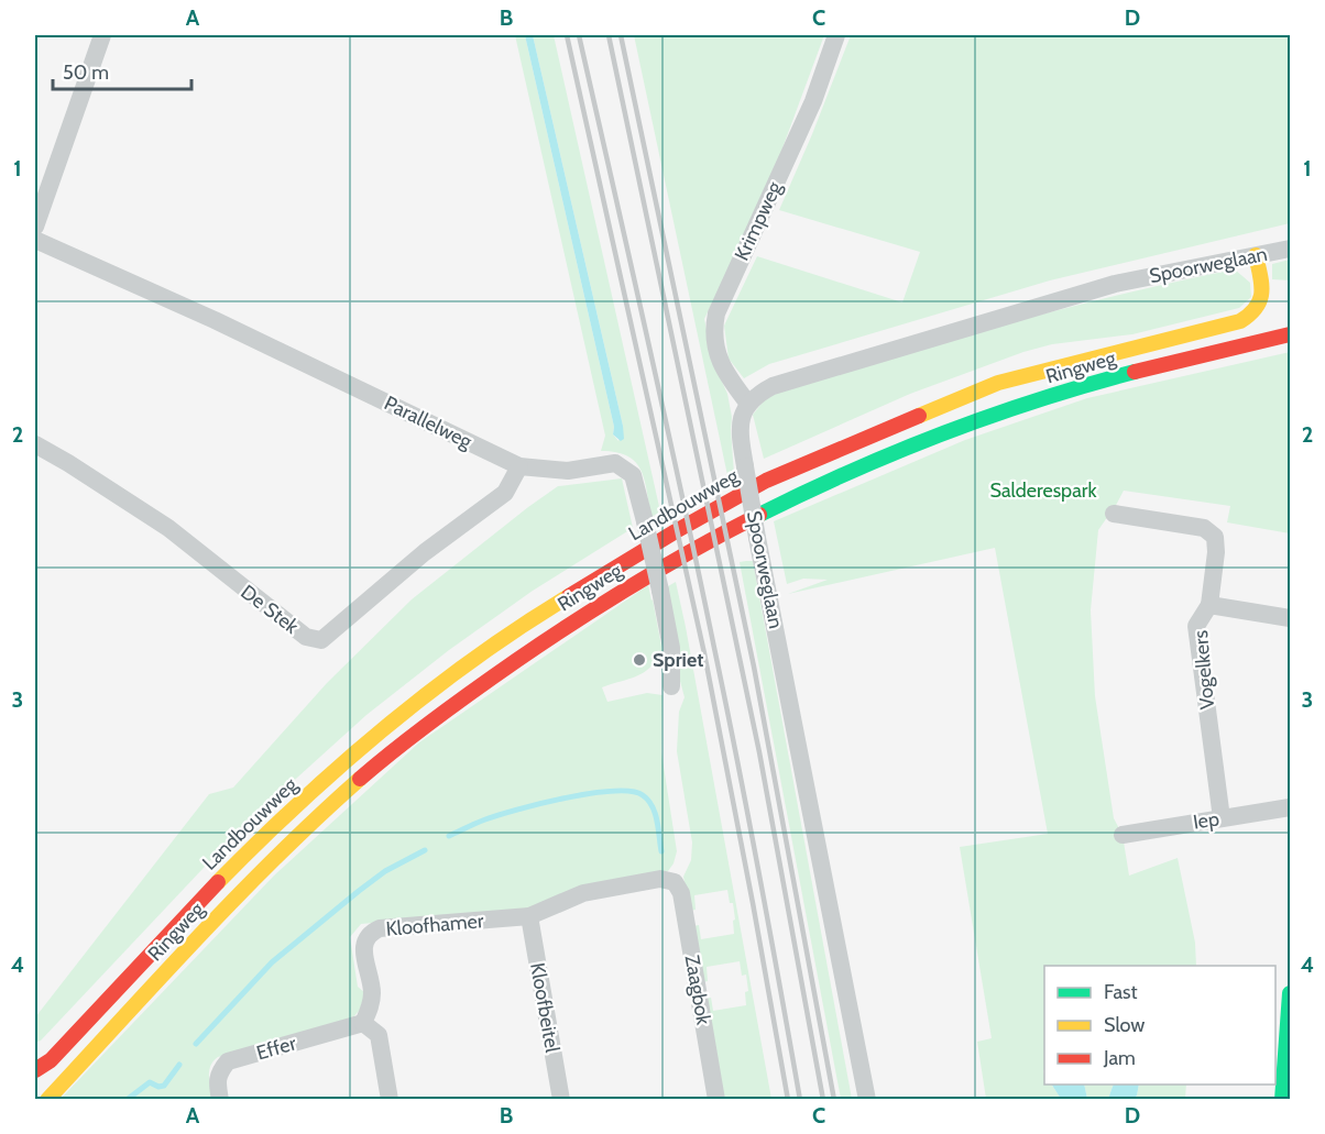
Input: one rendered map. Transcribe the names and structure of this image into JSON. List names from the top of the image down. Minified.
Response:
{"streets":{"street":["Krimpweg","Spoorweglaan","Ringweg","Parallelweg","Landbouwweg","De Stek","Vogelkers","Iep","Kloofhamer","Zaagbok","Kloofbeitel","Effer"]},"crossings":[["Krimpweg","Spoorweglaan"],["Spoorweglaan","Landbouwweg"],["Parallelweg","De Stek"],["Vogelkers","Iep"],["Kloofhamer","Zaagbok"],["Kloofhamer","Kloofbeitel"],["Kloofhamer","Effer"]],"parks":["Salderespark"],"places":["Spriet"],"legend":["Fast","Slow","Jam"],"scale_bar":"50 m","grid":{"columns":["A","B","C","D"],"rows":["1","2","3","4"]}}
